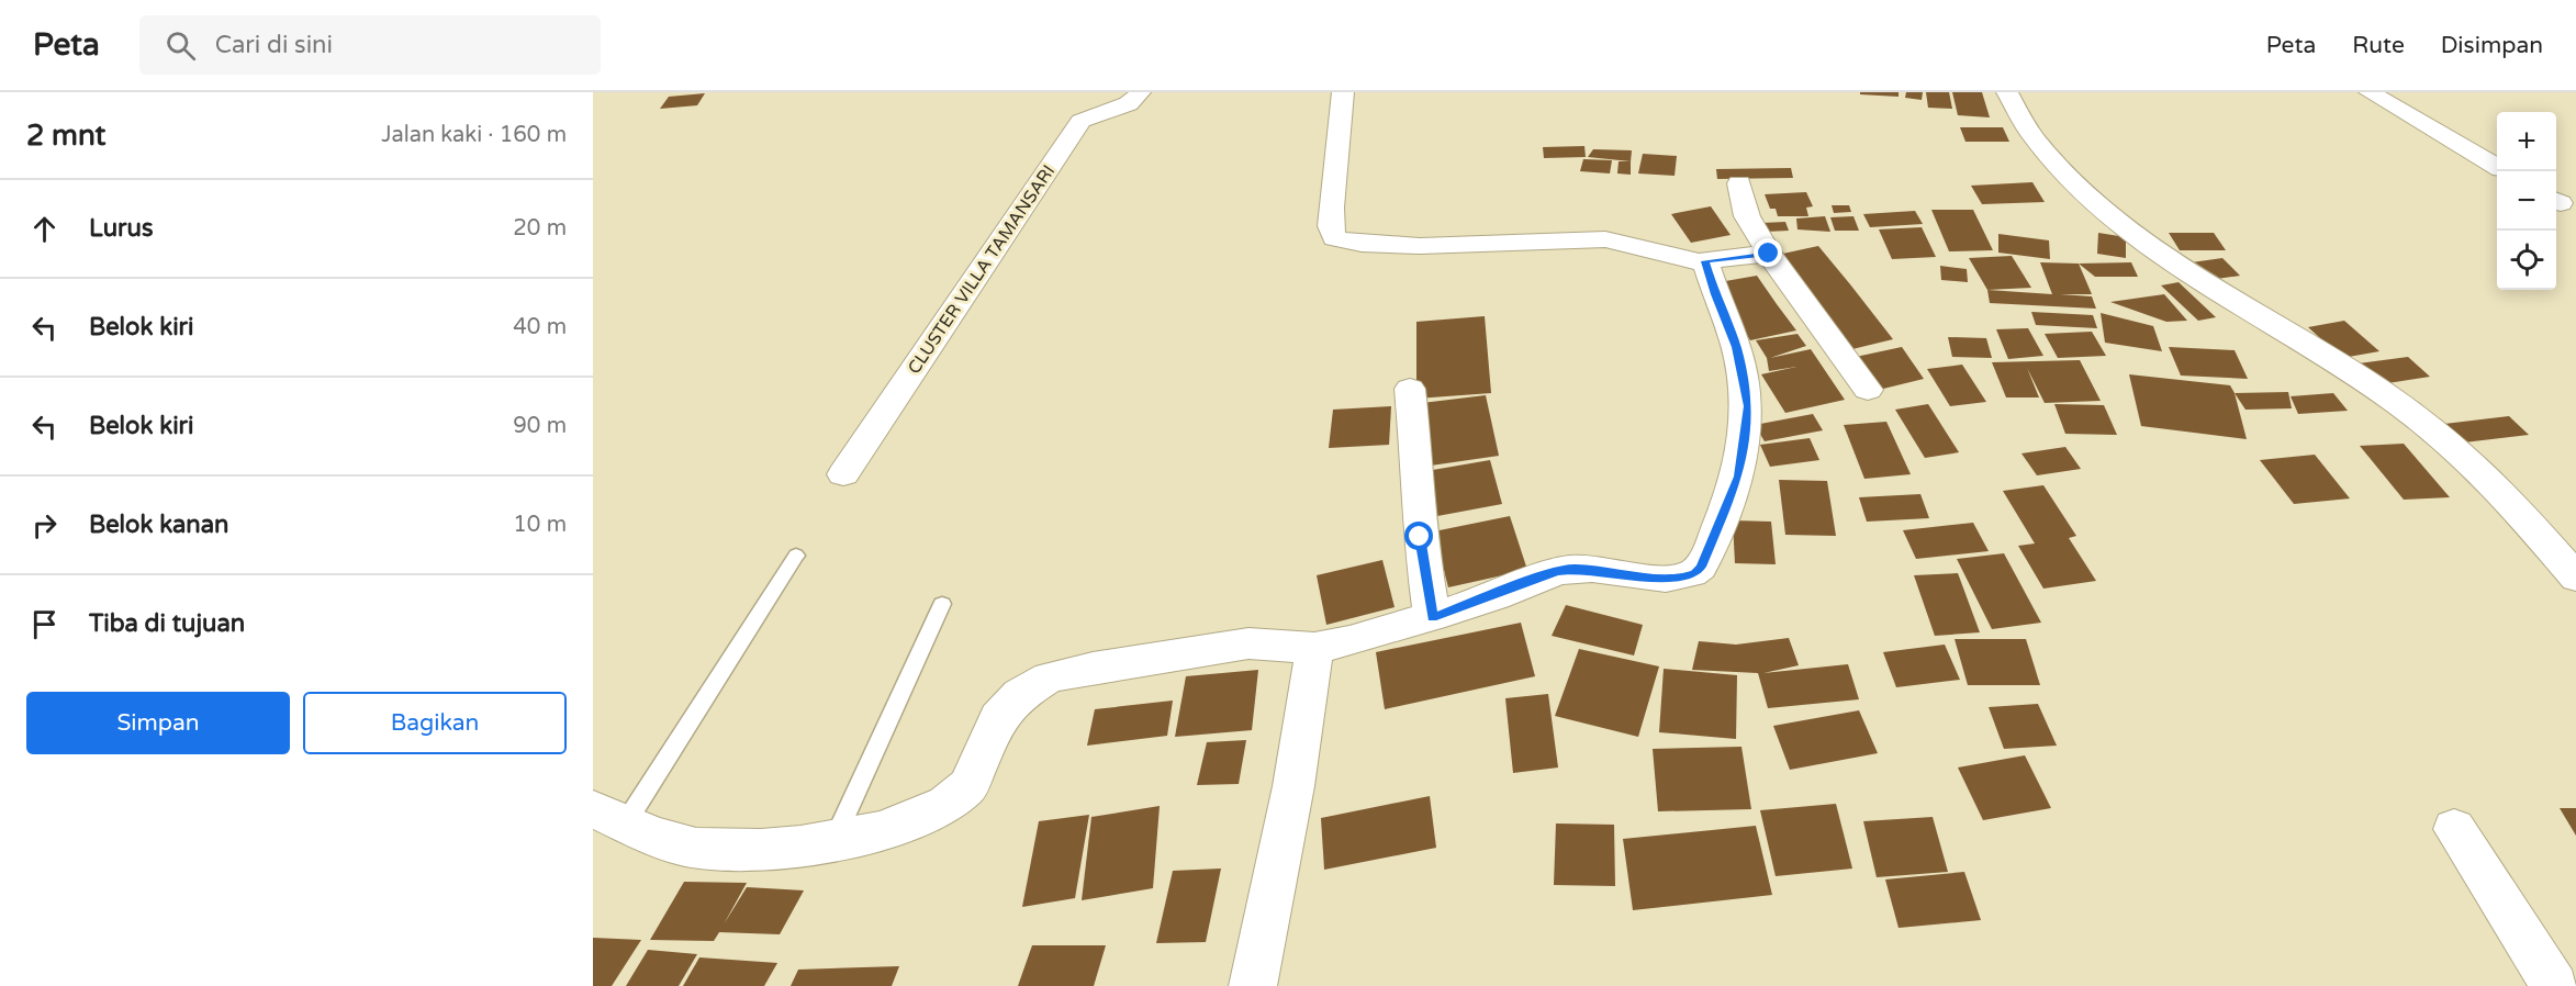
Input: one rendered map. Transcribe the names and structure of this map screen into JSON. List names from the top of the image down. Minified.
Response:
{"streets":{"street":["CLUSTER VILLA TAMANSARI"]},"page":{"header":"Peta","search":"Cari di sini","nav":["Peta","Rute","Disimpan"],"heading":["2 mnt","Jalan kaki · 160 m"],"map_buttons":["+","−"],"list":[["Lurus","20 m"],["Belok kiri","40 m"],["Belok kiri","90 m"],["Belok kanan","10 m"],"Tiba di tujuan"],"buttons":["Simpan","Bagikan"]}}
